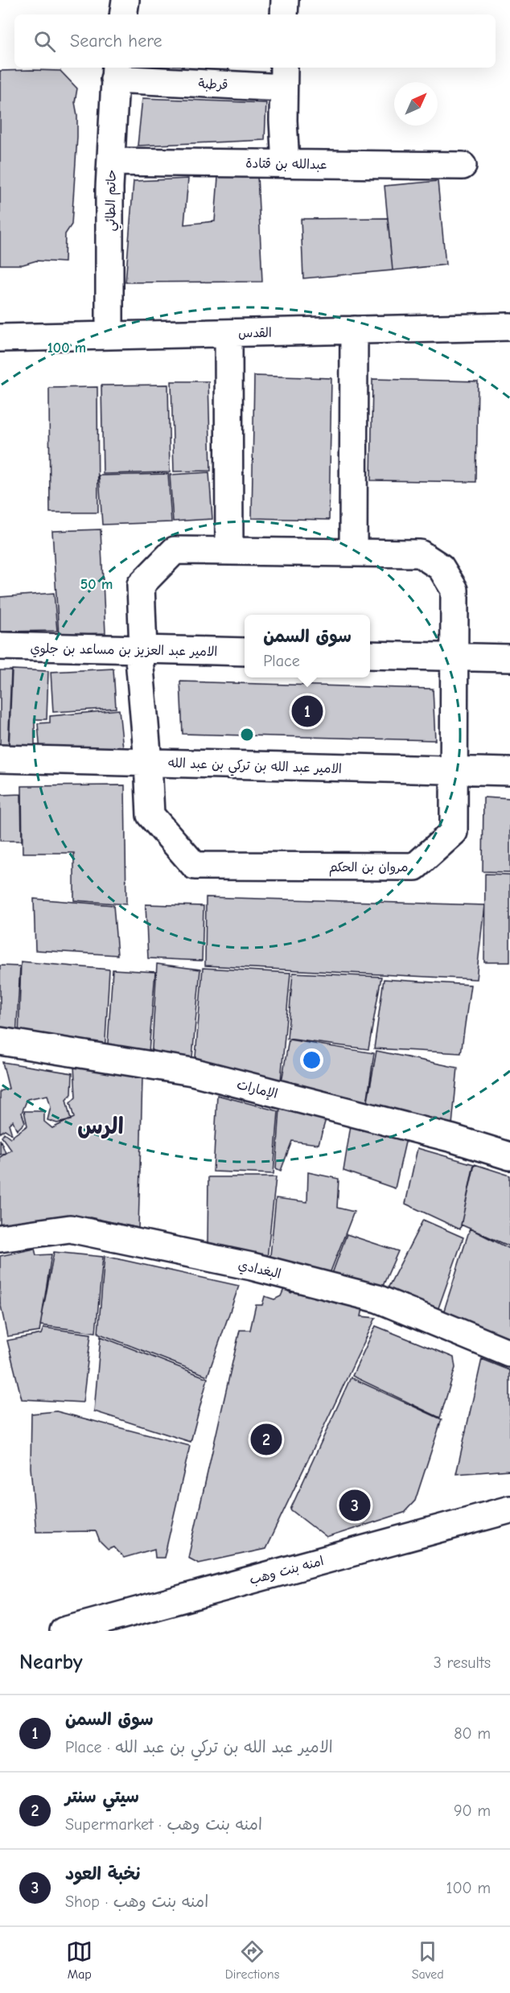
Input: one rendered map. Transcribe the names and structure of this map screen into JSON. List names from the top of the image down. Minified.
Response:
{"streets":{"street":["قرطبة","عبدالله بن قتادة","حاتم الطائي","القدس","الامير عبد العزيز بن مساعد بن جلوي","الامير عبد الله بن تركي بن عبد الله","مروان بن الحكم","الإمارات","البغدادي","امنه بنت وهب"]},"crossings":[["قرطبة","حاتم الطائي"],["عبدالله بن قتادة","حاتم الطائي"],["حاتم الطائي","القدس"],["الامير عبد العزيز بن مساعد بن جلوي","مروان بن الحكم"],["الامير عبد الله بن تركي بن عبد الله","مروان بن الحكم"]],"districts":["الرس"],"north":"top right","page":{"search":"Search here","popup":["سوق السمن","Place"],"pins":["1","2","3"],"heading":["Nearby","3 results"],"list":[{"mark":"1","name":"سوق السمن","note":"Place · الامير عبد الله بن تركي بن عبد الله","value":"80 m"},{"mark":"2","name":"سيتي سنتر","note":"Supermarket · امنه بنت وهب","value":"90 m"},{"mark":"3","name":"نخبة العود","note":"Shop · امنه بنت وهب","value":"100 m"}],"nav":["Map","Directions","Saved"]},"rings":["100 m","50 m"]}
